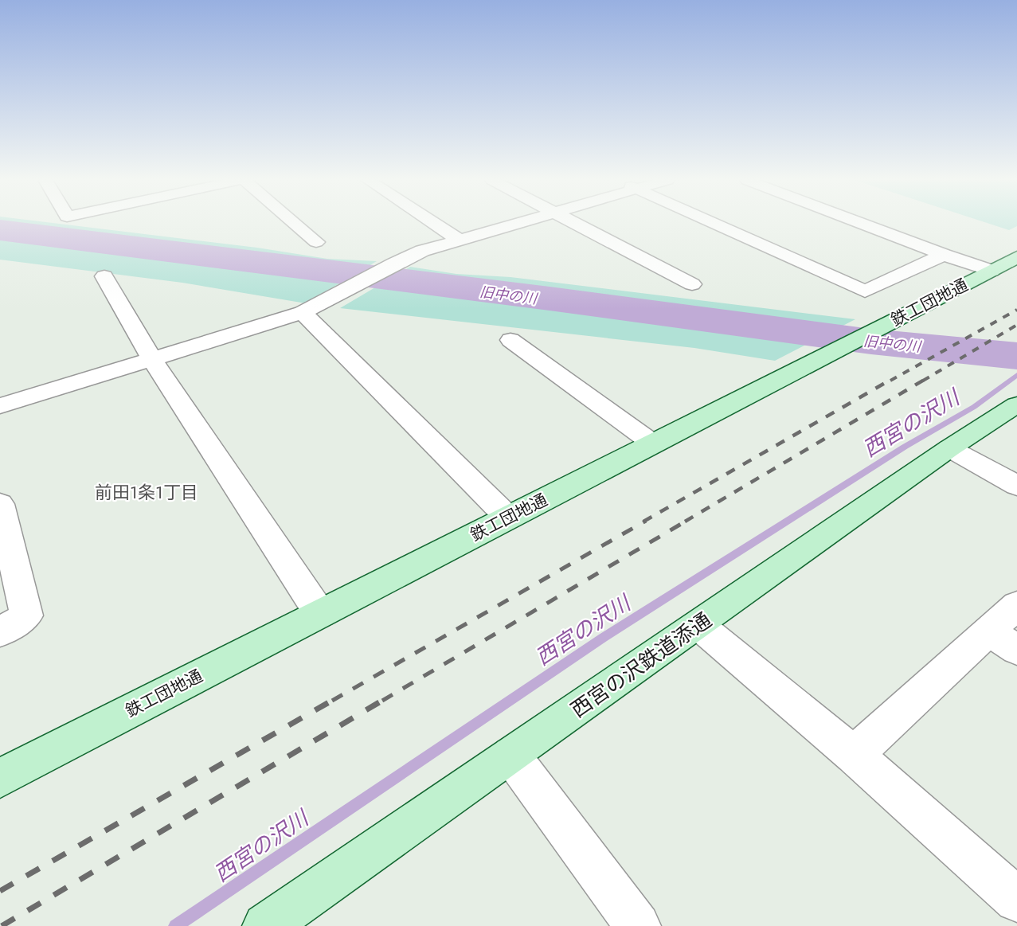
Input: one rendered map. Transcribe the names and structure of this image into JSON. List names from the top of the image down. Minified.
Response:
{"streets":{"street":["鉄工団地通","西宮の沢鉄道添通"]},"districts":["前田1条1丁目"],"water":["旧中の川","西宮の沢川"]}
